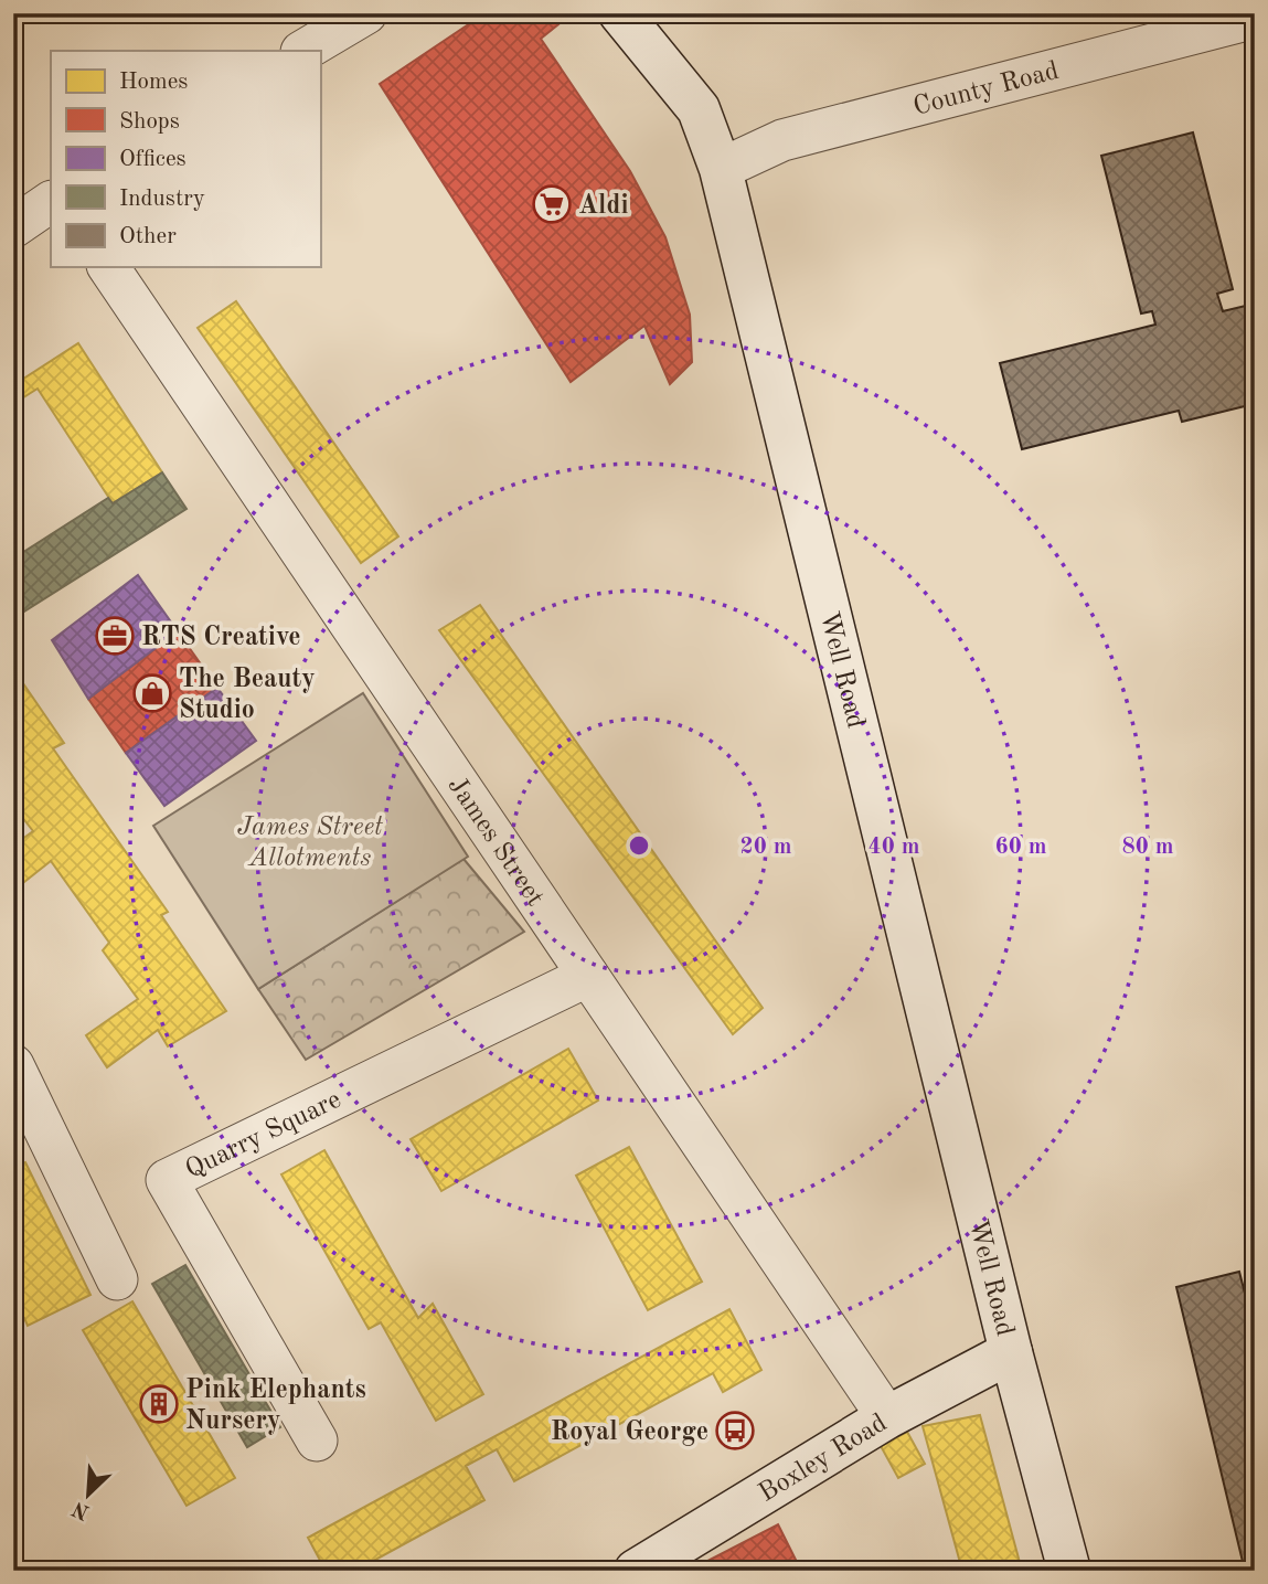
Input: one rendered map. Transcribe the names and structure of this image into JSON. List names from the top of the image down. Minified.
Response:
{"streets":{"main road":["Well Road","Boxley Road"],"street":["County Road","James Street","Quarry Square"]},"crossings":[["County Road","Well Road"],["Well Road","Boxley Road"],["James Street","Quarry Square"],["James Street","Boxley Road"]],"parks":["James Street Allotments"],"places":{"supermarket":["Aldi"],"office":["RTS Creative"],"shop":["The Beauty Studio"],"building":["Pink Elephants Nursery"],"bus stop":["Royal George"]},"legend":["Homes","Shops","Offices","Industry","Other"],"north":"bottom left","rings":["20 m","40 m","60 m","80 m"]}
